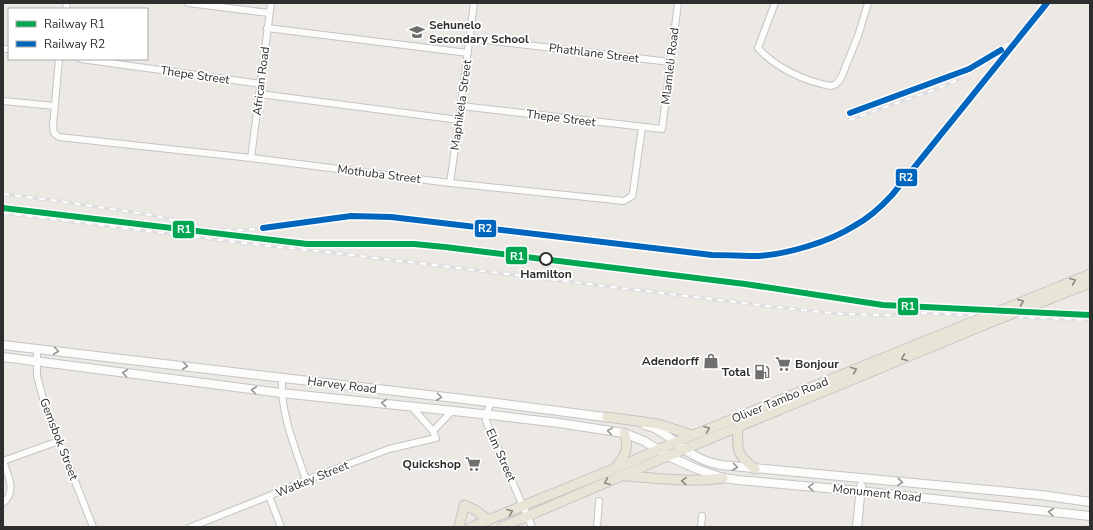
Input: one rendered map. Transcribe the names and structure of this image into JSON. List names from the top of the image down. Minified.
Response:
{"streets":{"main road":["Harvey Road","Oliver Tambo Road","Monument Road"],"street":["Phathlane Street","Mlamleli Road","Thepe Street","African Road","Maphikela Street","Mothuba Street","Gemsbok Street","Elm Street","Watkey Street"]},"crossings":[["Phathlane Street","Mlamleli Road"],["Phathlane Street","Maphikela Street"],["Mlamleli Road","Thepe Street"],["Thepe Street","African Road"],["Thepe Street","Maphikela Street"],["Thepe Street","Mothuba Street"],["African Road","Mothuba Street"],["Maphikela Street","Mothuba Street"],["Harvey Road","Oliver Tambo Road"],["Harvey Road","Gemsbok Street"],["Harvey Road","Elm Street"],["Harvey Road","Monument Road"],["Oliver Tambo Road","Elm Street"],["Oliver Tambo Road","Monument Road"]],"places":{"school or university":["Sehunelo Secondary School"],"other":["Hamilton"],"shop":["Adendorff"],"supermarket":["Bonjour","Quickshop"],"fuel station":["Total"]},"lines":["rail line R2","rail line R1"],"legend":["Railway R1","Railway R2"]}
